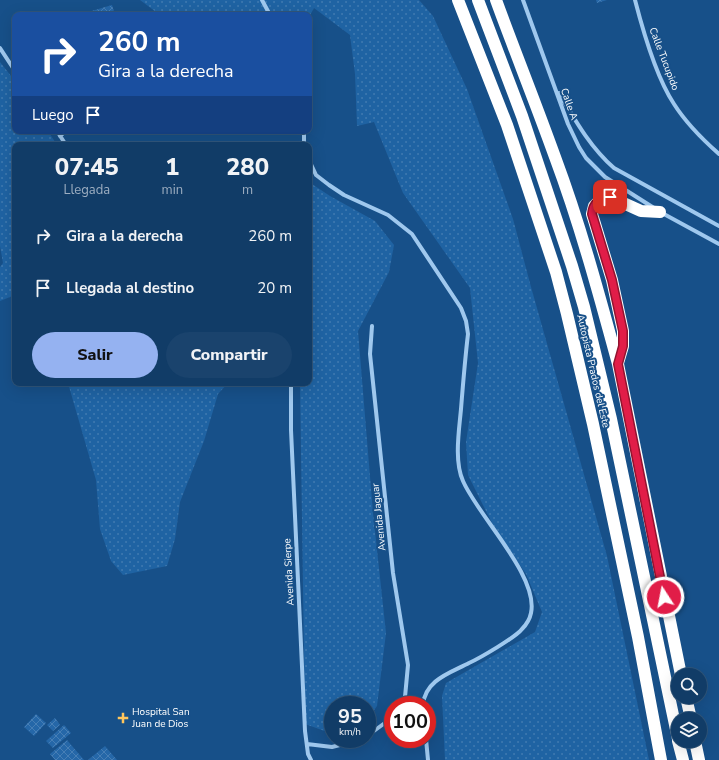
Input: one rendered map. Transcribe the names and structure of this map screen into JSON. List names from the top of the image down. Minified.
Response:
{"streets":{"highway":["Autopista Prados del Este"],"street":["Calle Tucupido","Calle A","Avenida Jaguar","Avenida Sierpe"]},"places":{"health":["Hospital San Juan de Dios"]},"page":{"turn":["260 m","Gira a la derecha"],"then":"Luego","eta":["07:45","Llegada","1","min","280","m"],"list":[{"name":"Gira a la derecha","value":"260 m"},{"name":"Llegada al destino","value":"20 m"}],"buttons":["Salir","Compartir"],"speed":"95 km/h","limit":"100"}}
